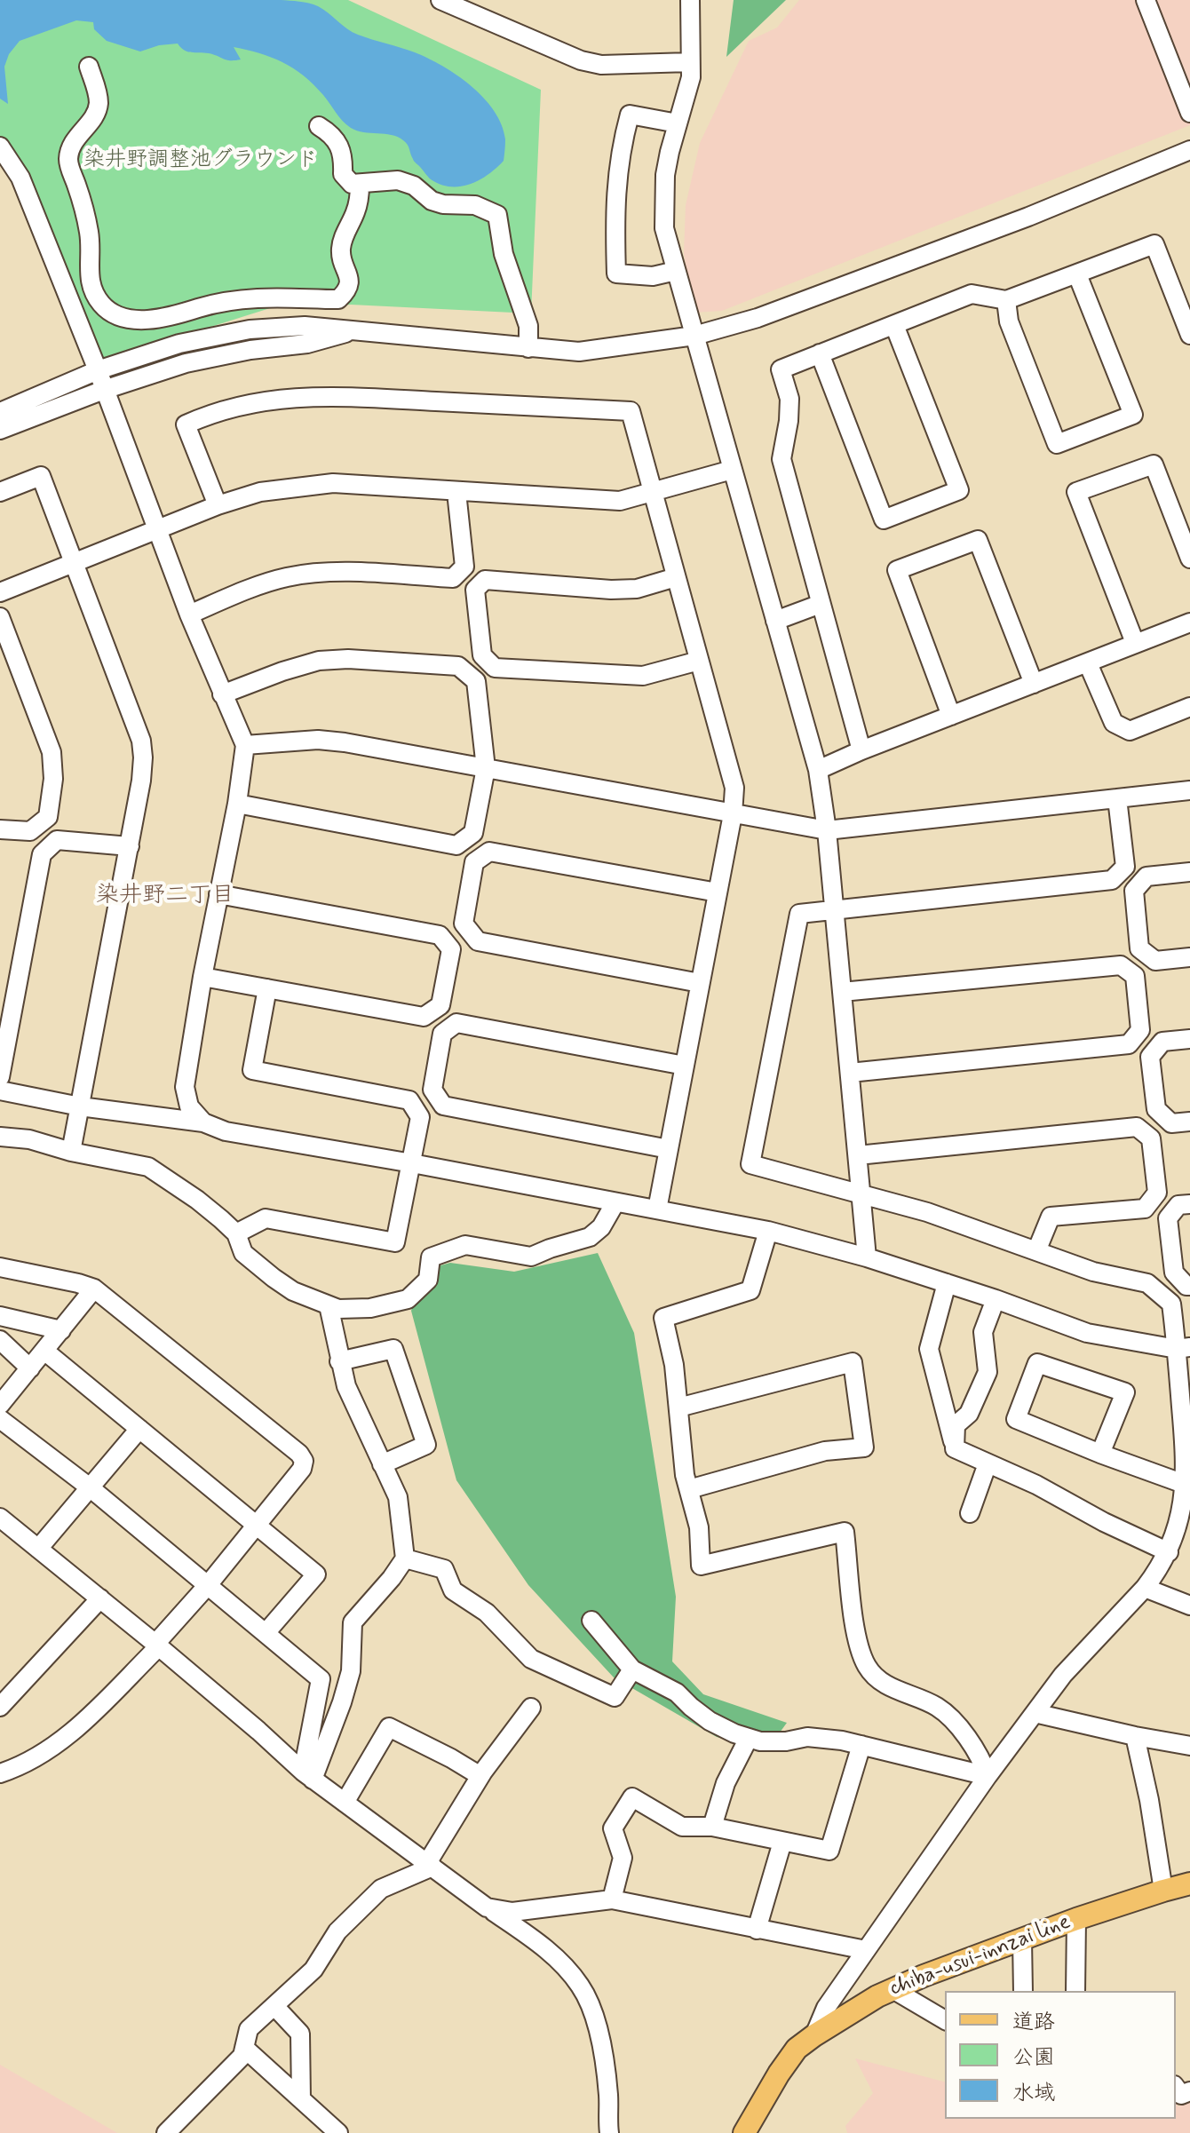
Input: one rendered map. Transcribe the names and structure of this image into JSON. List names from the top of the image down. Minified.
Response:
{"streets":{"main road":["chiba-usui-innzai line"]},"districts":["染井野二丁目"],"parks":["染井野調整池グラウンド"],"legend":["道路","公園","水域"]}
